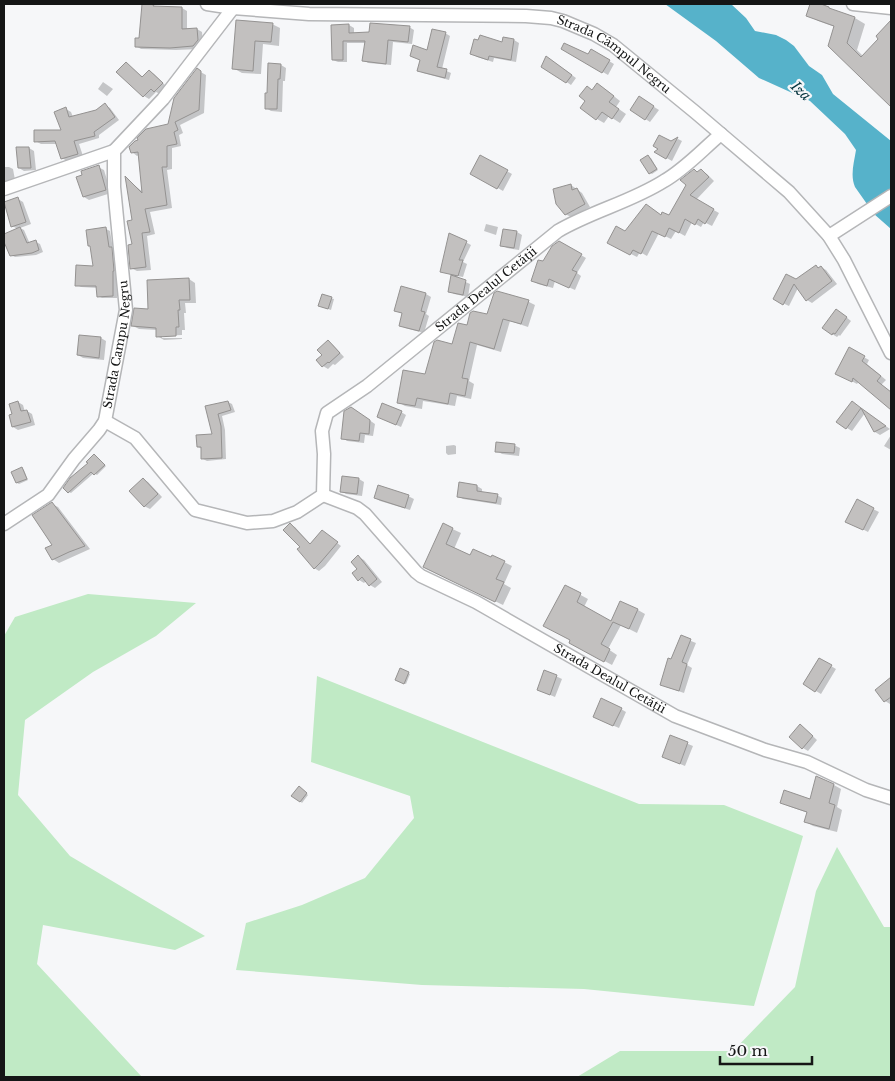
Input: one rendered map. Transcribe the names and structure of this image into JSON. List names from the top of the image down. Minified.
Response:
{"streets":{"street":["Strada Câmpul Negru","Strada Dealul Cetății","Strada Campu Negru"]},"crossings":[["Strada Câmpul Negru","Strada Dealul Cetății"]],"water":["Iza"],"scale_bar":"50 m"}
